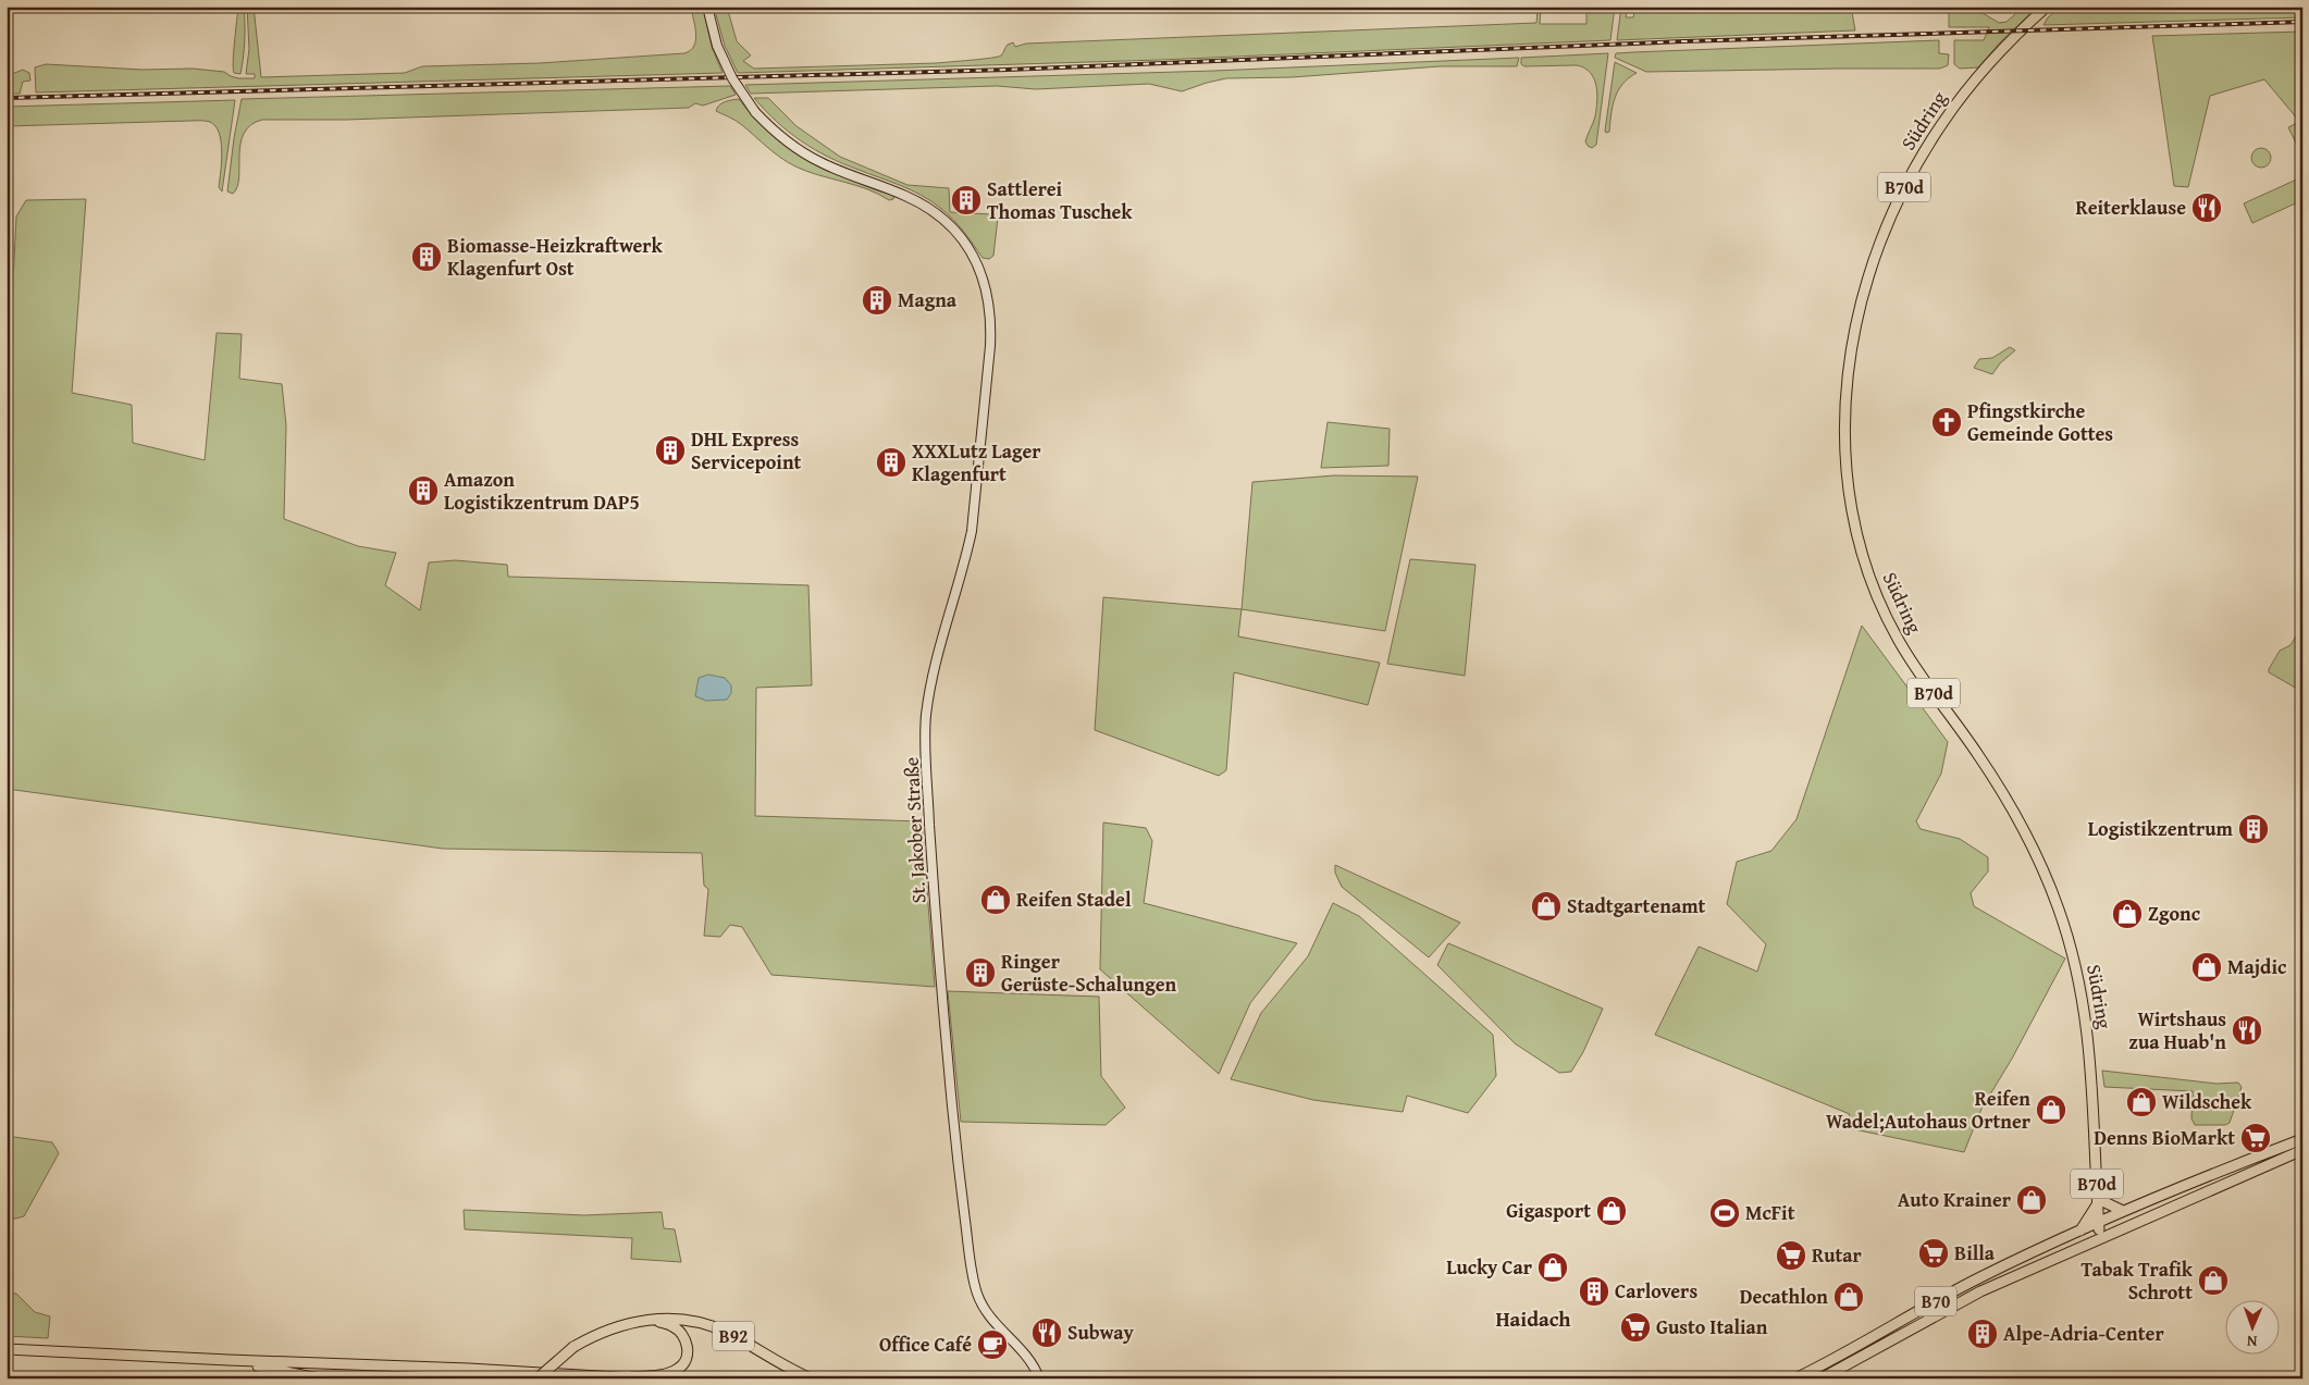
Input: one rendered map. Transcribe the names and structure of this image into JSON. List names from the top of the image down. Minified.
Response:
{"streets":{"main road":["Südring","B70d","St. Jakober Straße","B70","B92"]},"districts":["Haidach"],"places":{"building":["Sattlerei Thomas Tuschek","Biomasse-Heizkraftwerk Klagenfurt Ost","Magna","DHL Express Servicepoint","XXXLutz Lager Klagenfurt","Amazon Logistikzentrum DAP5","Logistikzentrum","Ringer Gerüste-Schalungen","Carlovers","Alpe-Adria-Center"],"restaurant":["Reiterklause","Wirtshaus zua Huab'n","Subway"],"church":["Pfingstkirche Gemeinde Gottes"],"shop":["Reifen Stadel","Stadtgartenamt","Zgonc","Majdic","Wildschek","Reifen Wadel;Autohaus Ortner","Auto Krainer","Gigasport","Lucky Car","Tabak Trafik Schrott","Decathlon"],"supermarket":["Denns BioMarkt","Billa","Rutar","Gusto Italian"],"sports":["McFit"],"cafe":["Office Café"]},"north":"bottom"}
